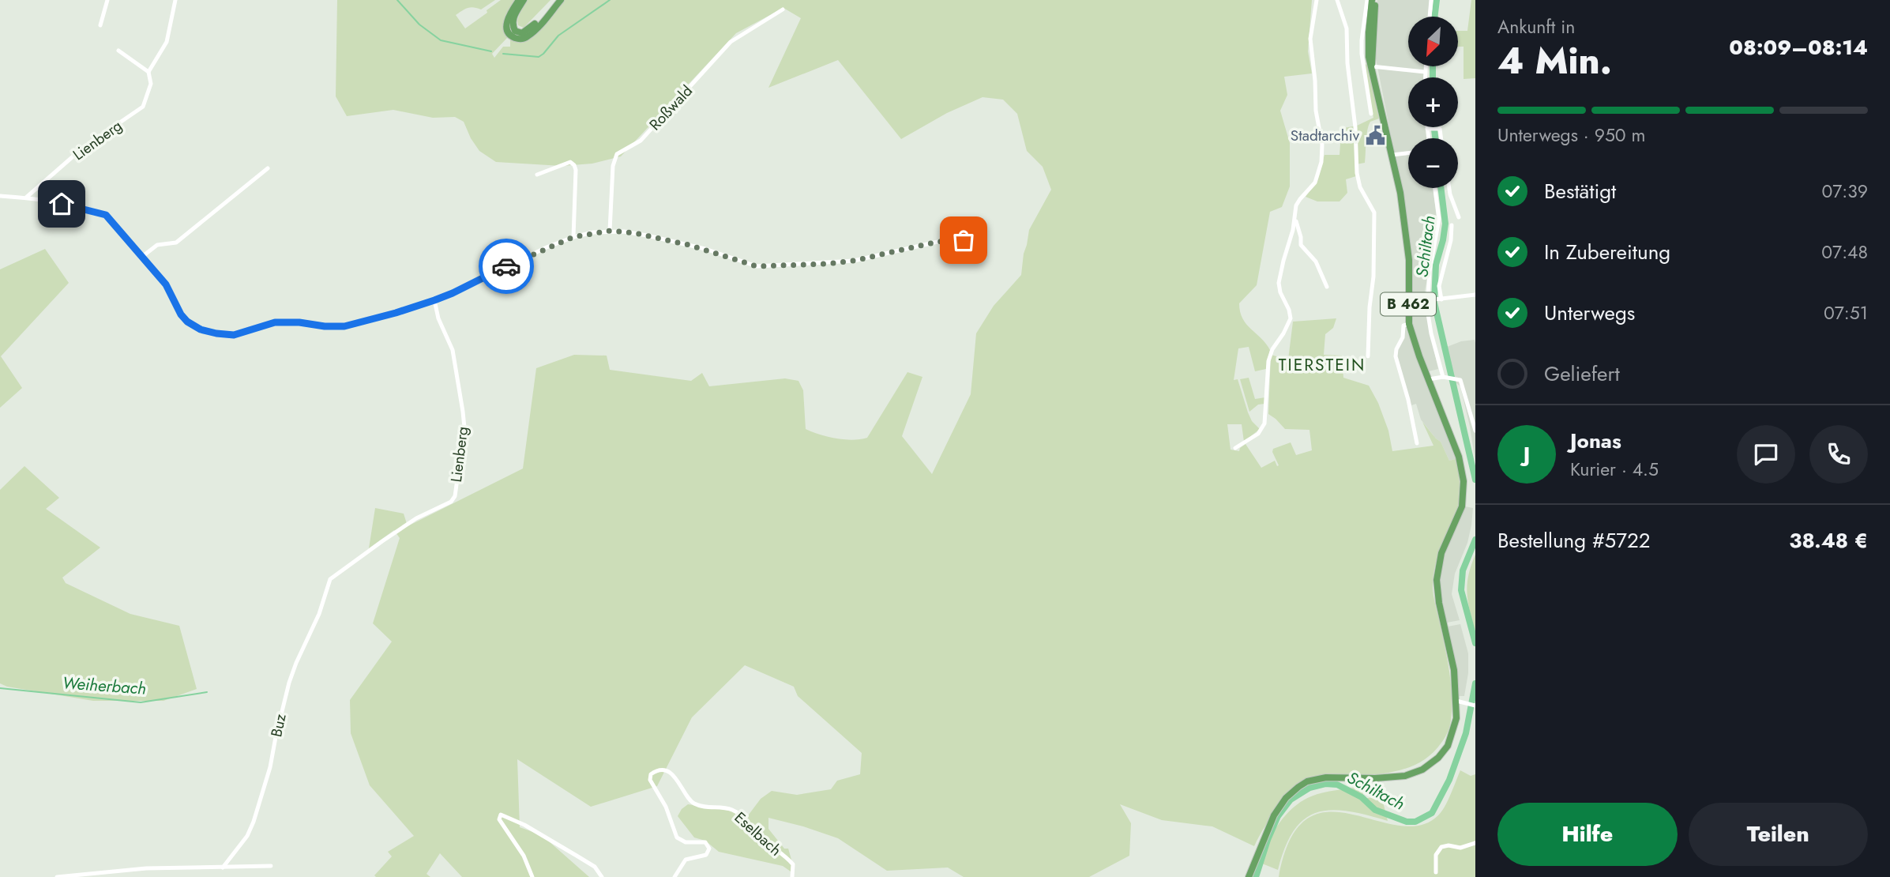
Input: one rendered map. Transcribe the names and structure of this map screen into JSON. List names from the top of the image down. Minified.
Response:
{"streets":{"main road":["B 462"],"street":["Roßwald","Lienberg","Buz","Eselbach"]},"crossings":[["Lienberg","Buz"]],"districts":["TIERSTEIN"],"water":["Schiltach","Weiherbach"],"places":{"public building":["Stadtarchiv"]},"north":"bottom left","page":{"heading":["4 Min.","Ankunft in","08:09–08:14"],"panel":["Jonas","Kurier · 4.5","Bestellung #5722","38.48 €"],"map_buttons":["+","−"],"bar":"Unterwegs · 950 m","list":[["Bestätigt","07:39"],["In Zubereitung","07:48"],["Unterwegs","07:51"],"Geliefert"],"round":"J","buttons":["Hilfe","Teilen"]}}
